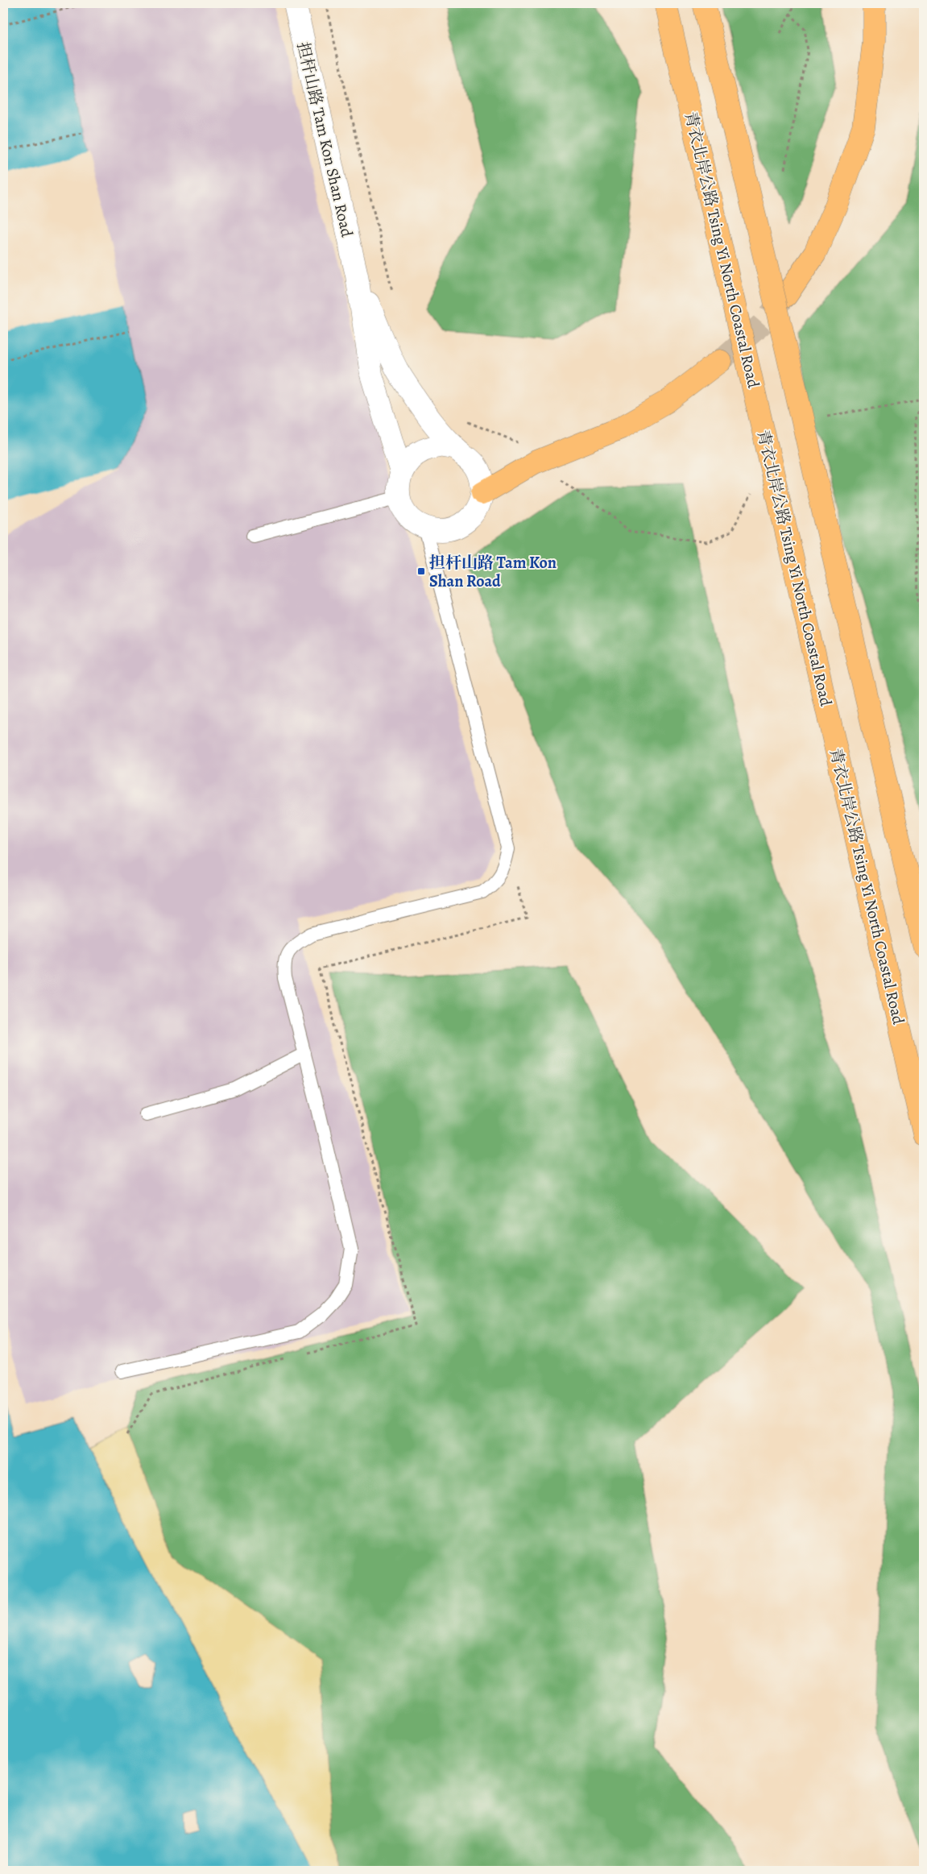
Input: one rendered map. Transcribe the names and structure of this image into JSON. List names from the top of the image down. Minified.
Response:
{"streets":{"main road":["青衣北岸公路 Tsing Yi North Coastal Road"],"street":["担杆山路 Tam Kon Shan Road"]},"places":{"transit":["担杆山路 Tam Kon Shan Road"]}}
